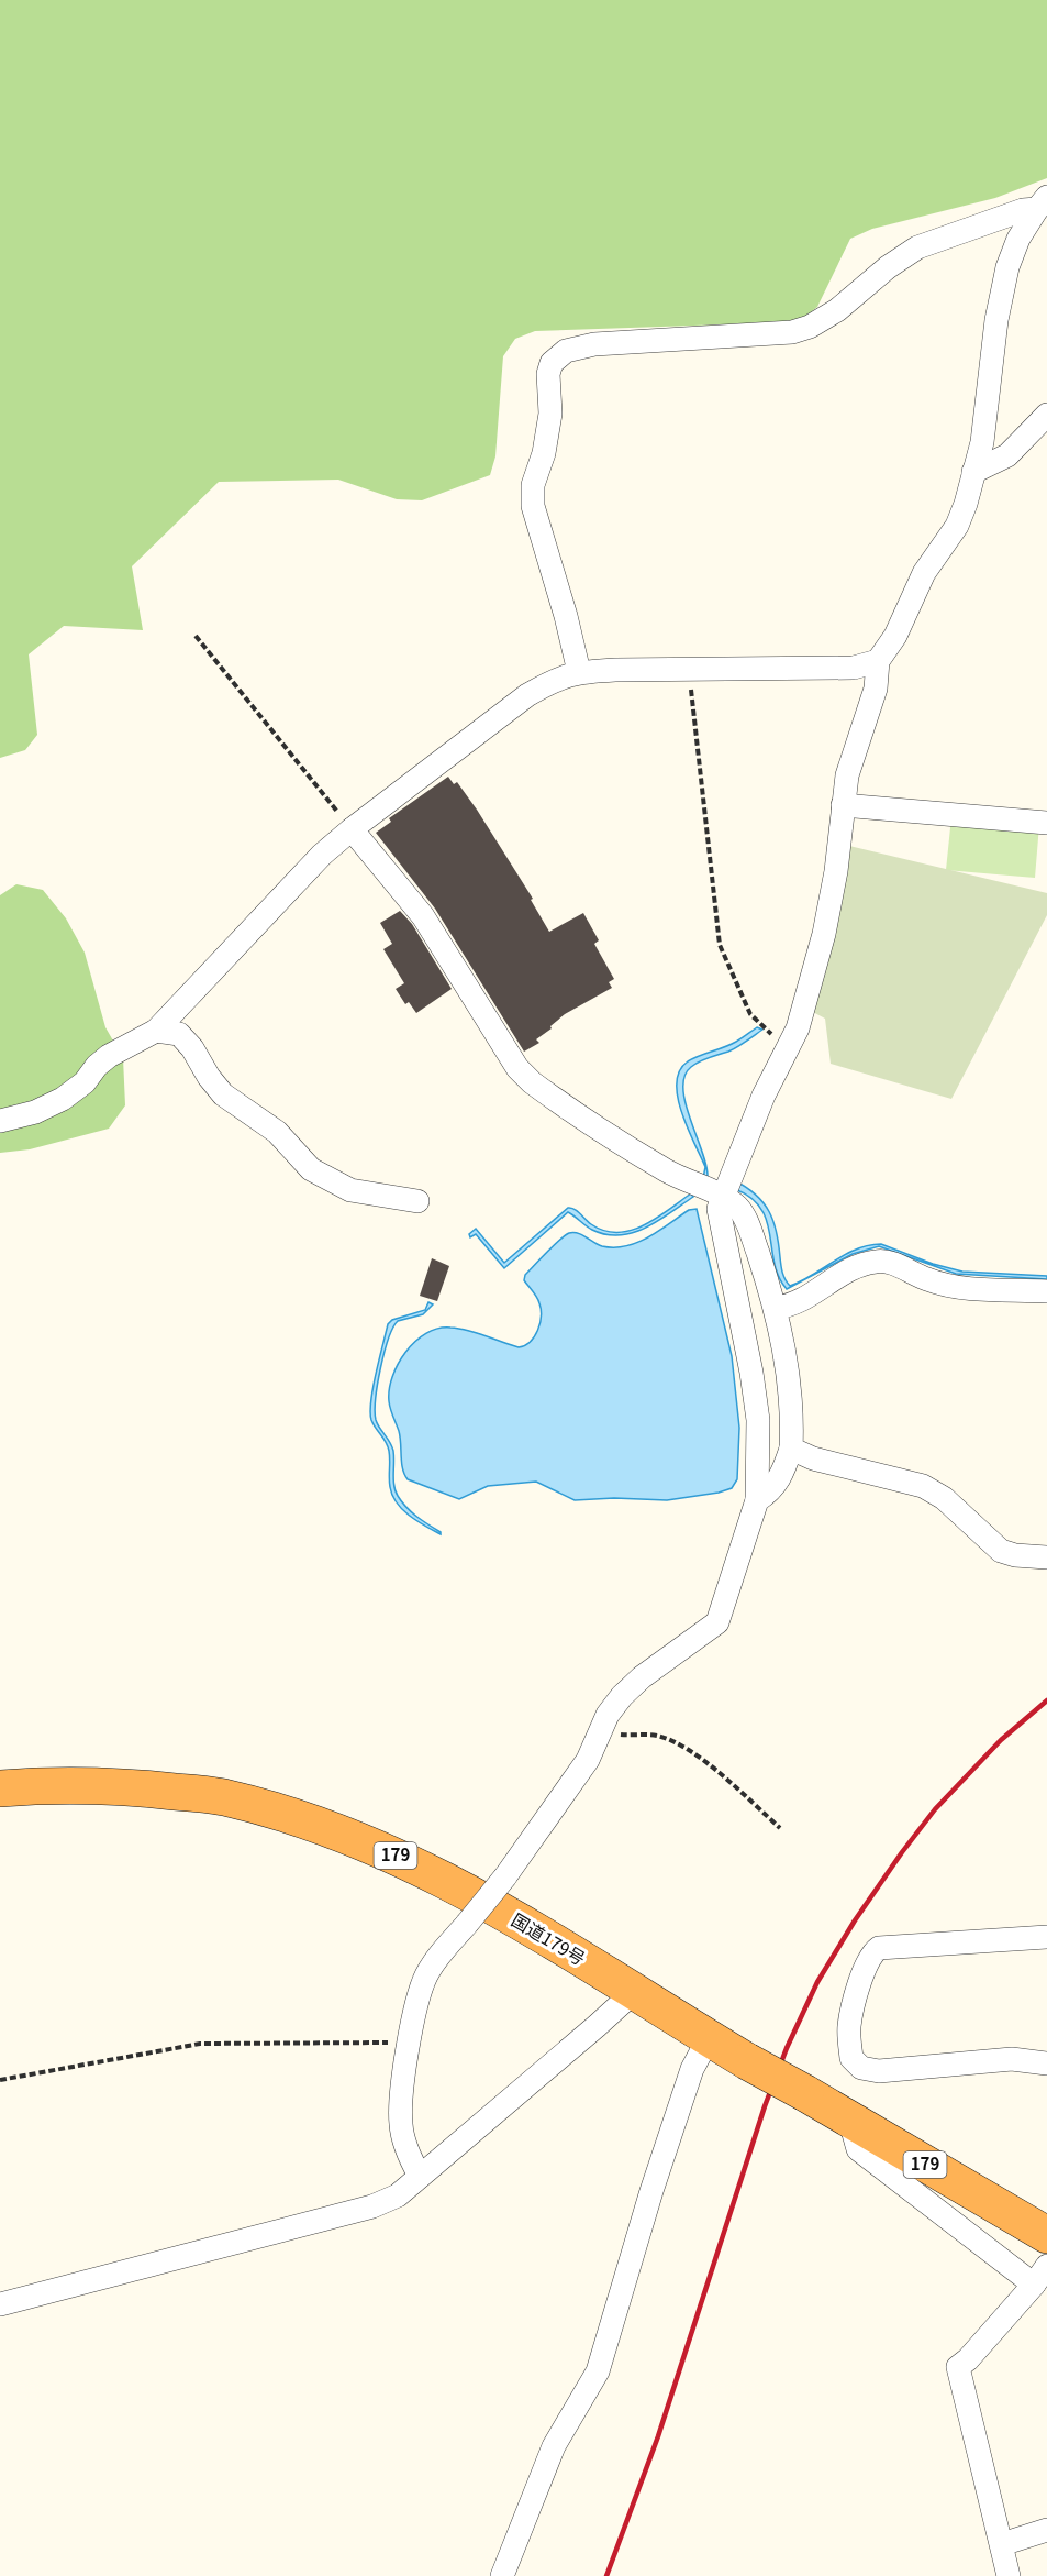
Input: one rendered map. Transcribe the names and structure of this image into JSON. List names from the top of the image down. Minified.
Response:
{"streets":{"highway":["179","国道179号"]}}
